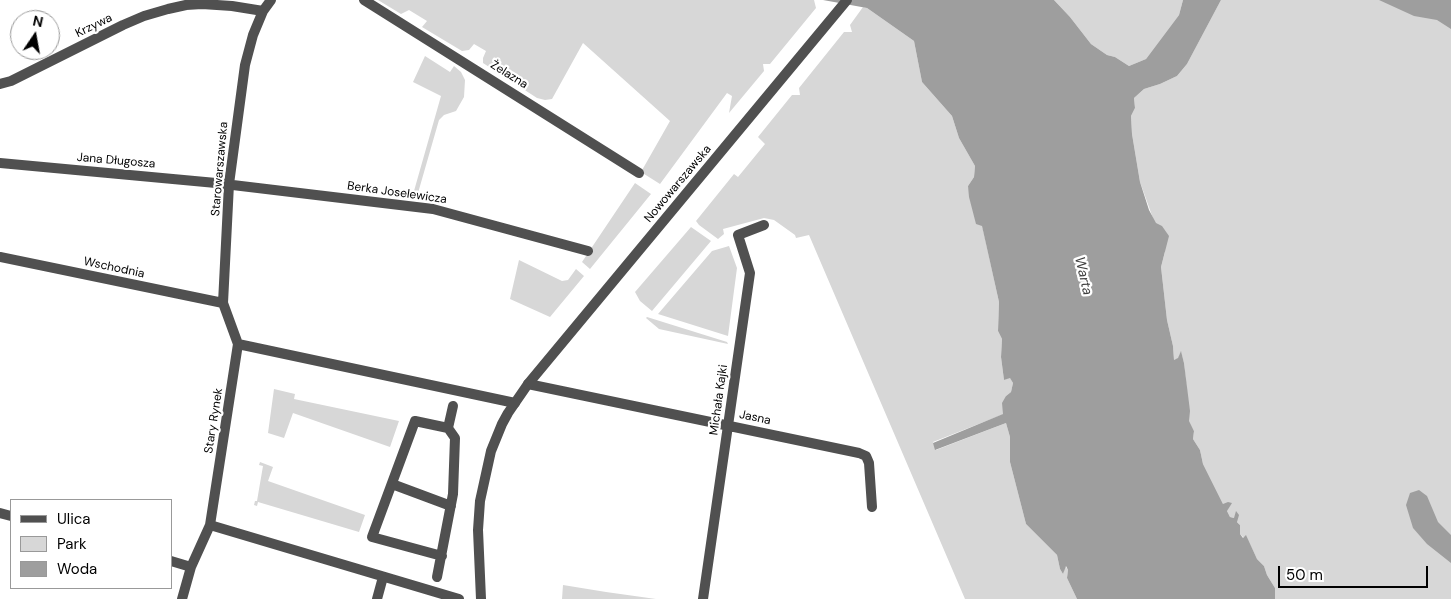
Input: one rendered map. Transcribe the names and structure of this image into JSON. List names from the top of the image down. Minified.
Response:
{"streets":{"street":["Krzywa","Żelazna","Jana Długosza","Starowarszawska","Nowowarszawska","Berka Joselewicza","Wschodnia","Michała Kajki","Jasna","Stary Rynek"]},"crossings":[["Krzywa","Starowarszawska"],["Jana Długosza","Starowarszawska"],["Jana Długosza","Berka Joselewicza"],["Starowarszawska","Berka Joselewicza"],["Starowarszawska","Wschodnia"],["Starowarszawska","Stary Rynek"],["Nowowarszawska","Jasna"],["Michała Kajki","Jasna"]],"water":["Warta"],"legend":["Ulica","Park","Woda"],"scale_bar":"50 m","north":"top"}
